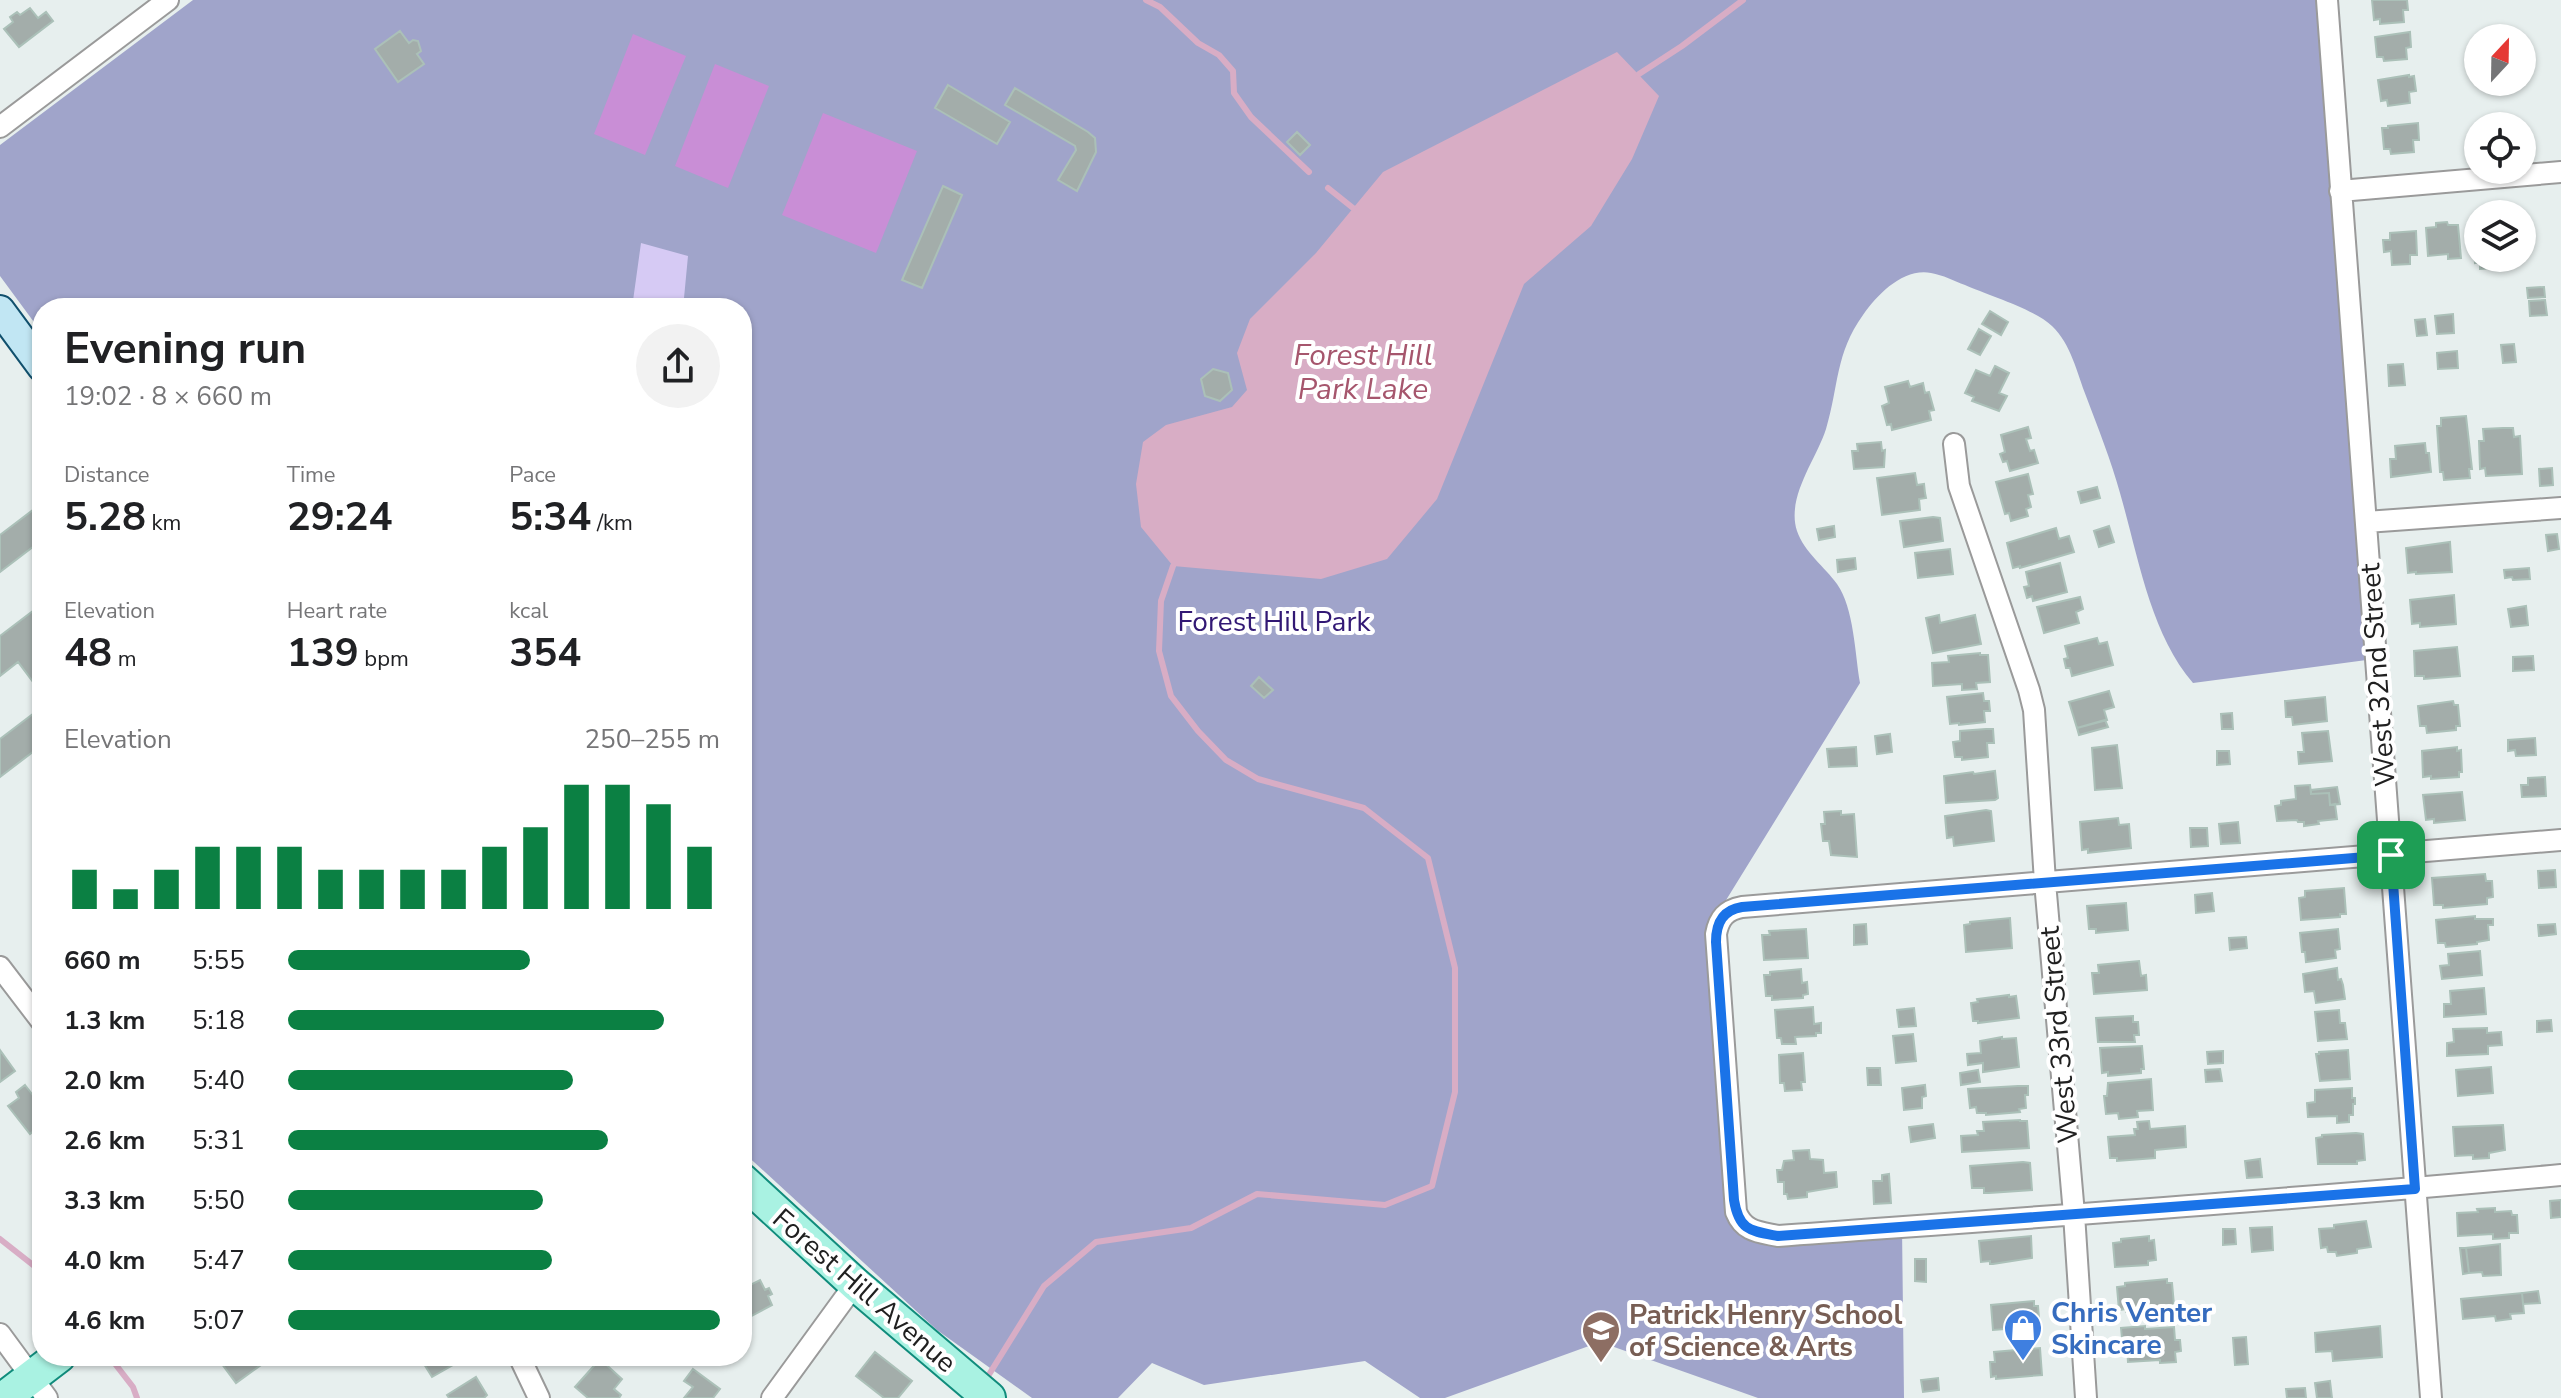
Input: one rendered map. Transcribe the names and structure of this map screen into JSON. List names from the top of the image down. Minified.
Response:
{"streets":{"main road":["Forest Hill Avenue"],"street":["West 32nd Street","West 33rd Street"]},"water":["Forest Hill Park Lake"],"parks":["Forest Hill Park"],"places":{"shop":["Chris Venter Skincare"],"school or university":["Patrick Henry School of Science & Arts"]},"north":"top","page":{"heading":["Evening run","19:02 · 8 × 660 m"],"stats":[["Distance","5.28 km"],["Time","29:24"],["Pace","5:34 /km"],["Elevation","48 m"],["Heart rate","139 bpm"],["kcal","354"]],"chart":["Elevation","250–255 m"],"list":[{"name":"660 m","note":"5:55"},{"name":"1.3 km","note":"5:18"},{"name":"2.0 km","note":"5:40"},{"name":"2.6 km","note":"5:31"},{"name":"3.3 km","note":"5:50"},{"name":"4.0 km","note":"5:47"},{"name":"4.6 km","note":"5:07"}]}}
